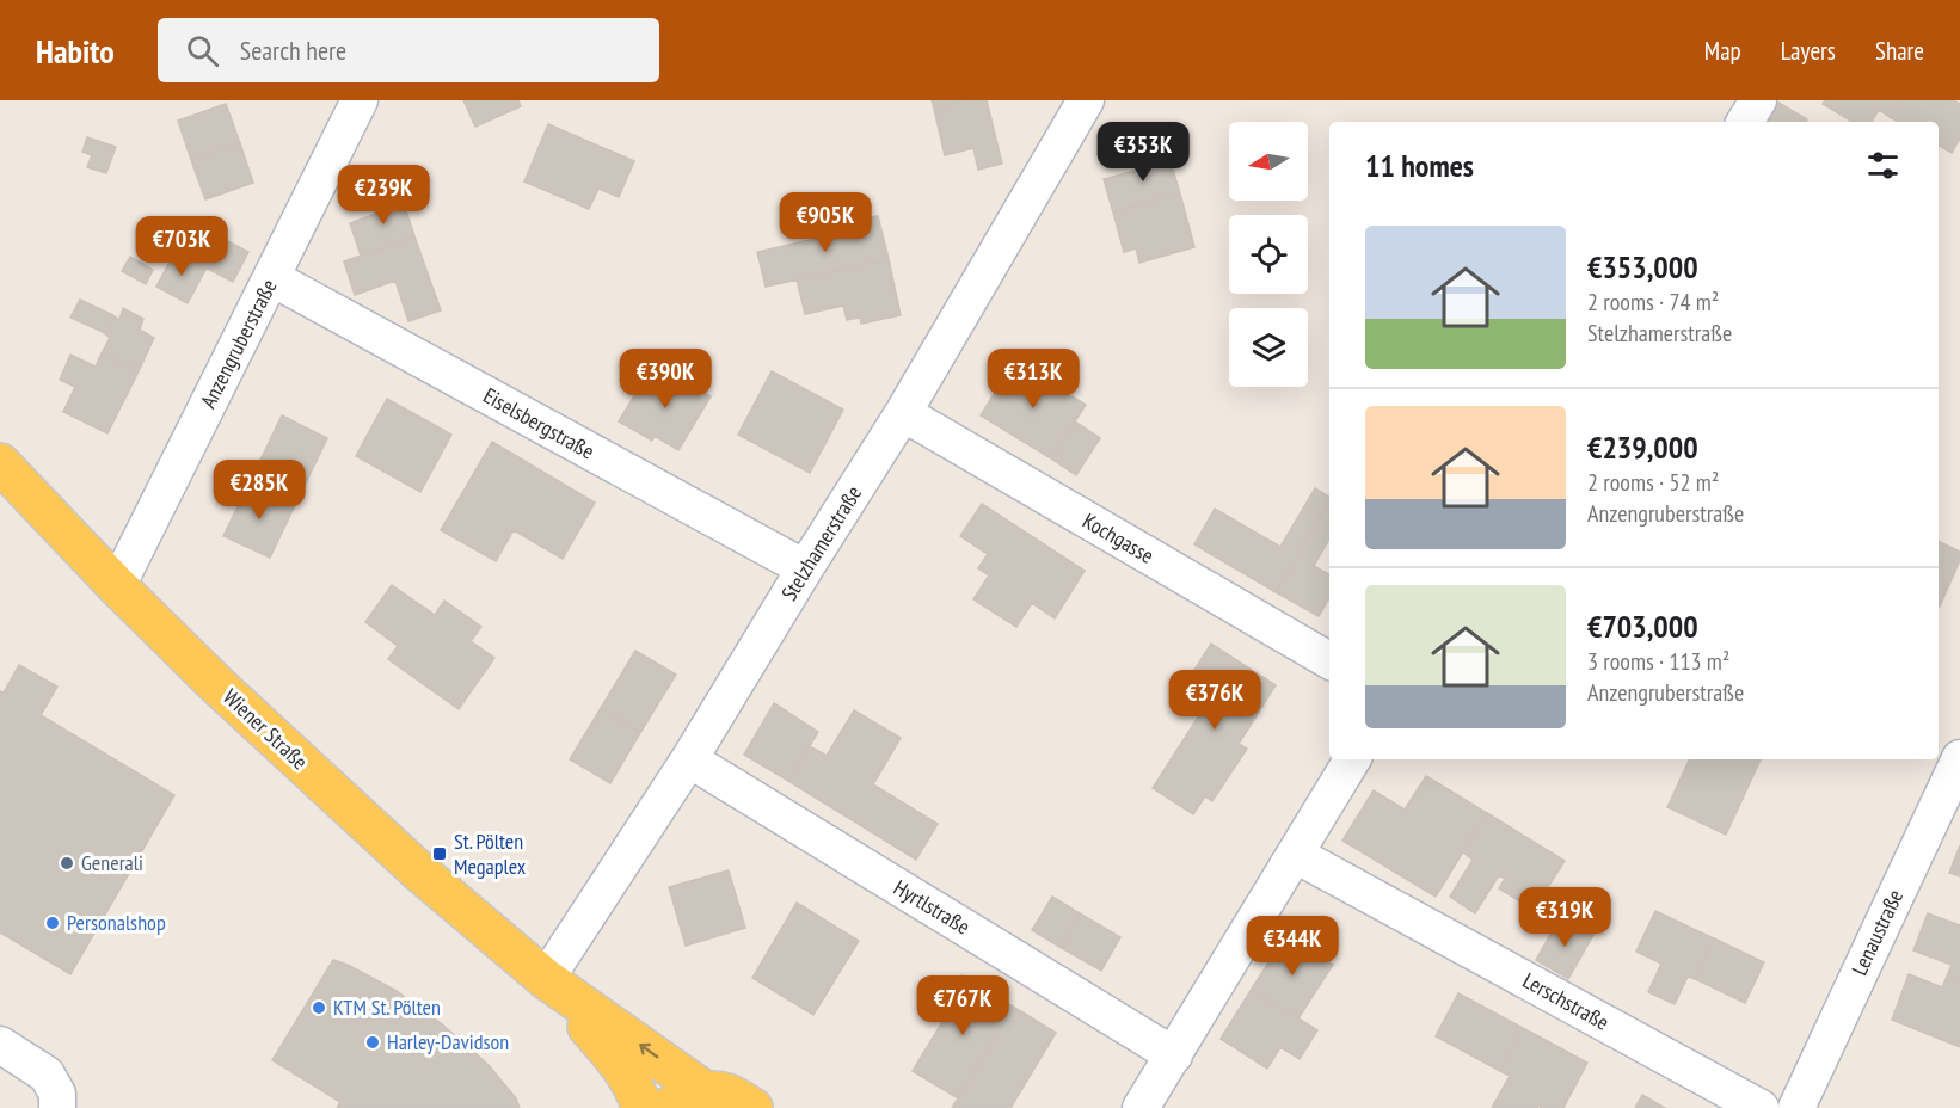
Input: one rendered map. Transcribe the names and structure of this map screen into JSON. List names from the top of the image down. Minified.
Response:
{"streets":{"main road":["Wiener Straße"],"street":["Anzengruberstraße","Eiselsbergstraße","Kochgasse","Stelzhamerstraße","Hyrtlstraße","Lenaustraße","Lerschstraße"]},"crossings":[["Anzengruberstraße","Eiselsbergstraße"],["Anzengruberstraße","Wiener Straße"],["Eiselsbergstraße","Stelzhamerstraße"],["Kochgasse","Stelzhamerstraße"],["Stelzhamerstraße","Wiener Straße"],["Stelzhamerstraße","Hyrtlstraße"]],"places":{"transit":["St. Pölten Megaplex"],"other":["Generali","Personalshop","KTM St. Pölten","Harley-Davidson"]},"north":"left","page":{"header":"Habito","search":"Search here","nav":["Map","Layers","Share"],"price":["€353K","€239K","€905K","€703K","€390K","€313K","€285K","€376K","€319K","€344K","€767K"],"heading":"11 homes","list":[{"name":"€353,000","note":"2 rooms · 74 m² · Stelzhamerstraße"},{"name":"€239,000","note":"2 rooms · 52 m² · Anzengruberstraße"},{"name":"€703,000","note":"3 rooms · 113 m² · Anzengruberstraße"}]}}
